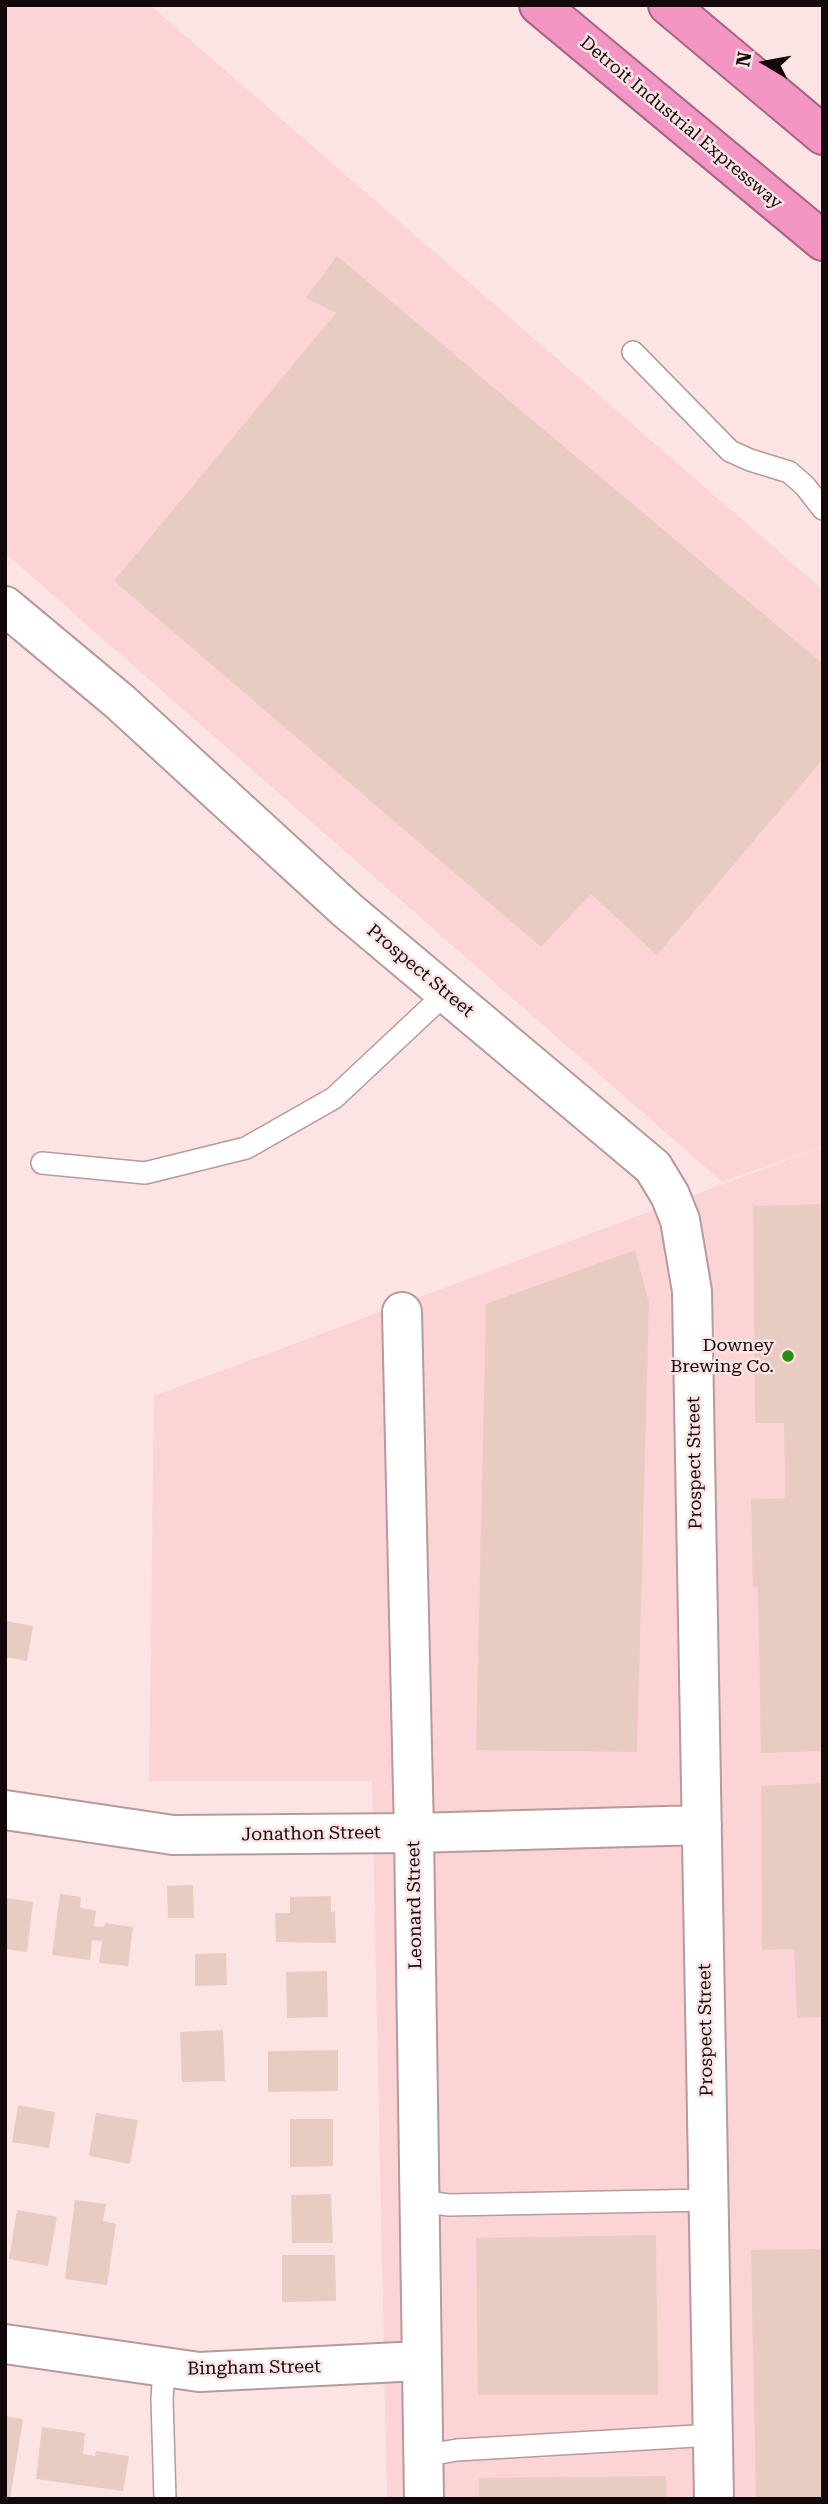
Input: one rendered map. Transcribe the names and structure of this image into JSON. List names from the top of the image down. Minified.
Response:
{"streets":{"highway":["Detroit Industrial Expressway"],"street":["Prospect Street","Jonathon Street","Leonard Street","Bingham Street"]},"crossings":[["Prospect Street","Jonathon Street"],["Jonathon Street","Leonard Street"],["Leonard Street","Bingham Street"]],"places":["Downey Brewing Co."],"north":"left"}
